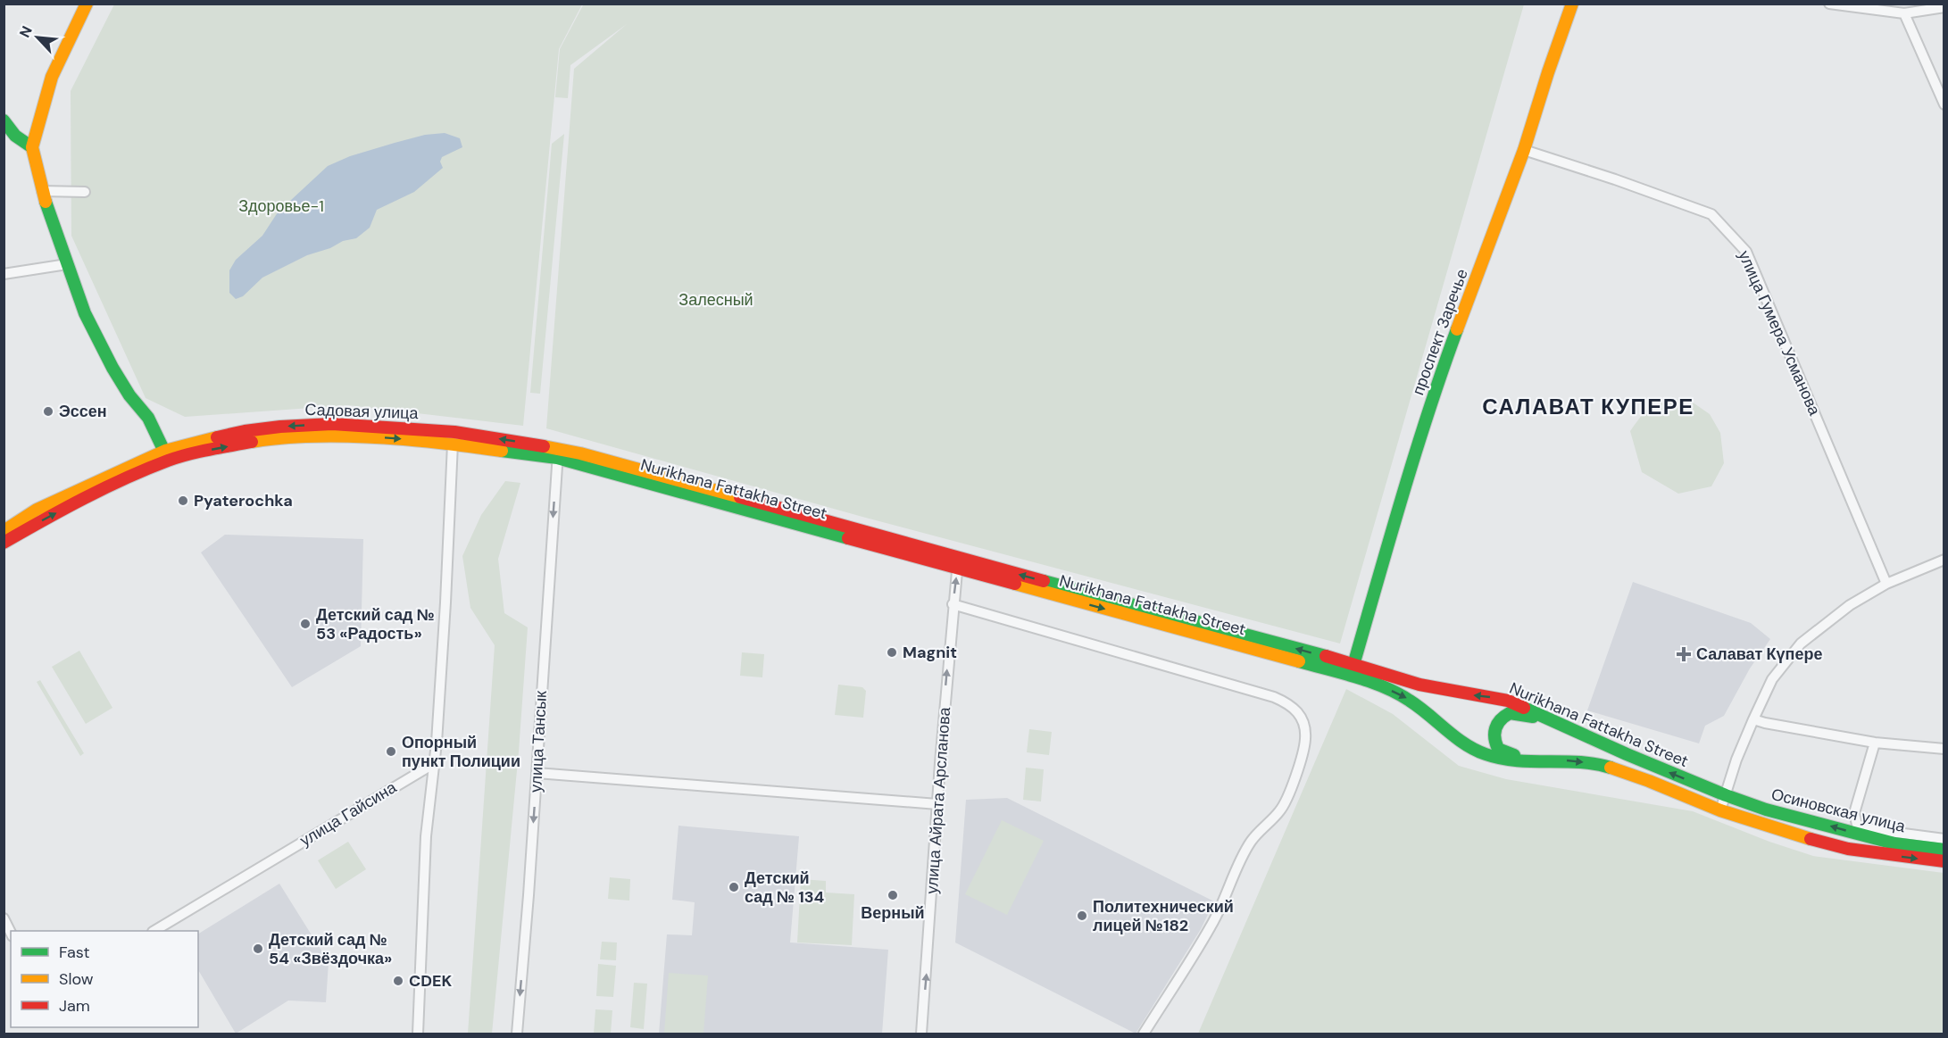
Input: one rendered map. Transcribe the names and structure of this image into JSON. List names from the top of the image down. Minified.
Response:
{"streets":{"street":["проспект Заречье","улица Гумера Усманова","Садовая улица","Nurikhana Fattakha Street","улица Тансык","улица Айрата Арсланова","Осиновская улица","улица Гайсина"]},"crossings":[["проспект Заречье","улица Гумера Усманова"],["проспект Заречье","Nurikhana Fattakha Street"],["Садовая улица","Nurikhana Fattakha Street"],["Садовая улица","улица Тансык"],["Nurikhana Fattakha Street","улица Тансык"],["Nurikhana Fattakha Street","улица Айрата Арсланова"],["Nurikhana Fattakha Street","Осиновская улица"]],"one_way":["улица Тансык","улица Айрата Арсланова"],"districts":["САЛАВАТ КУПЕРЕ"],"parks":["Здоровье-1","Залесный"],"places":{"other":["Эссен","Pyaterochka","Детский сад № 53 «Радость»","Magnit","Опорный пункт Полиции","Детский сад № 134","Верный","Политехнический лицей №182","Детский сад № 54 «Звёздочка»","CDEK"],"health":["Салават Күпере"]},"legend":["Fast","Slow","Jam"],"north":"top left"}
